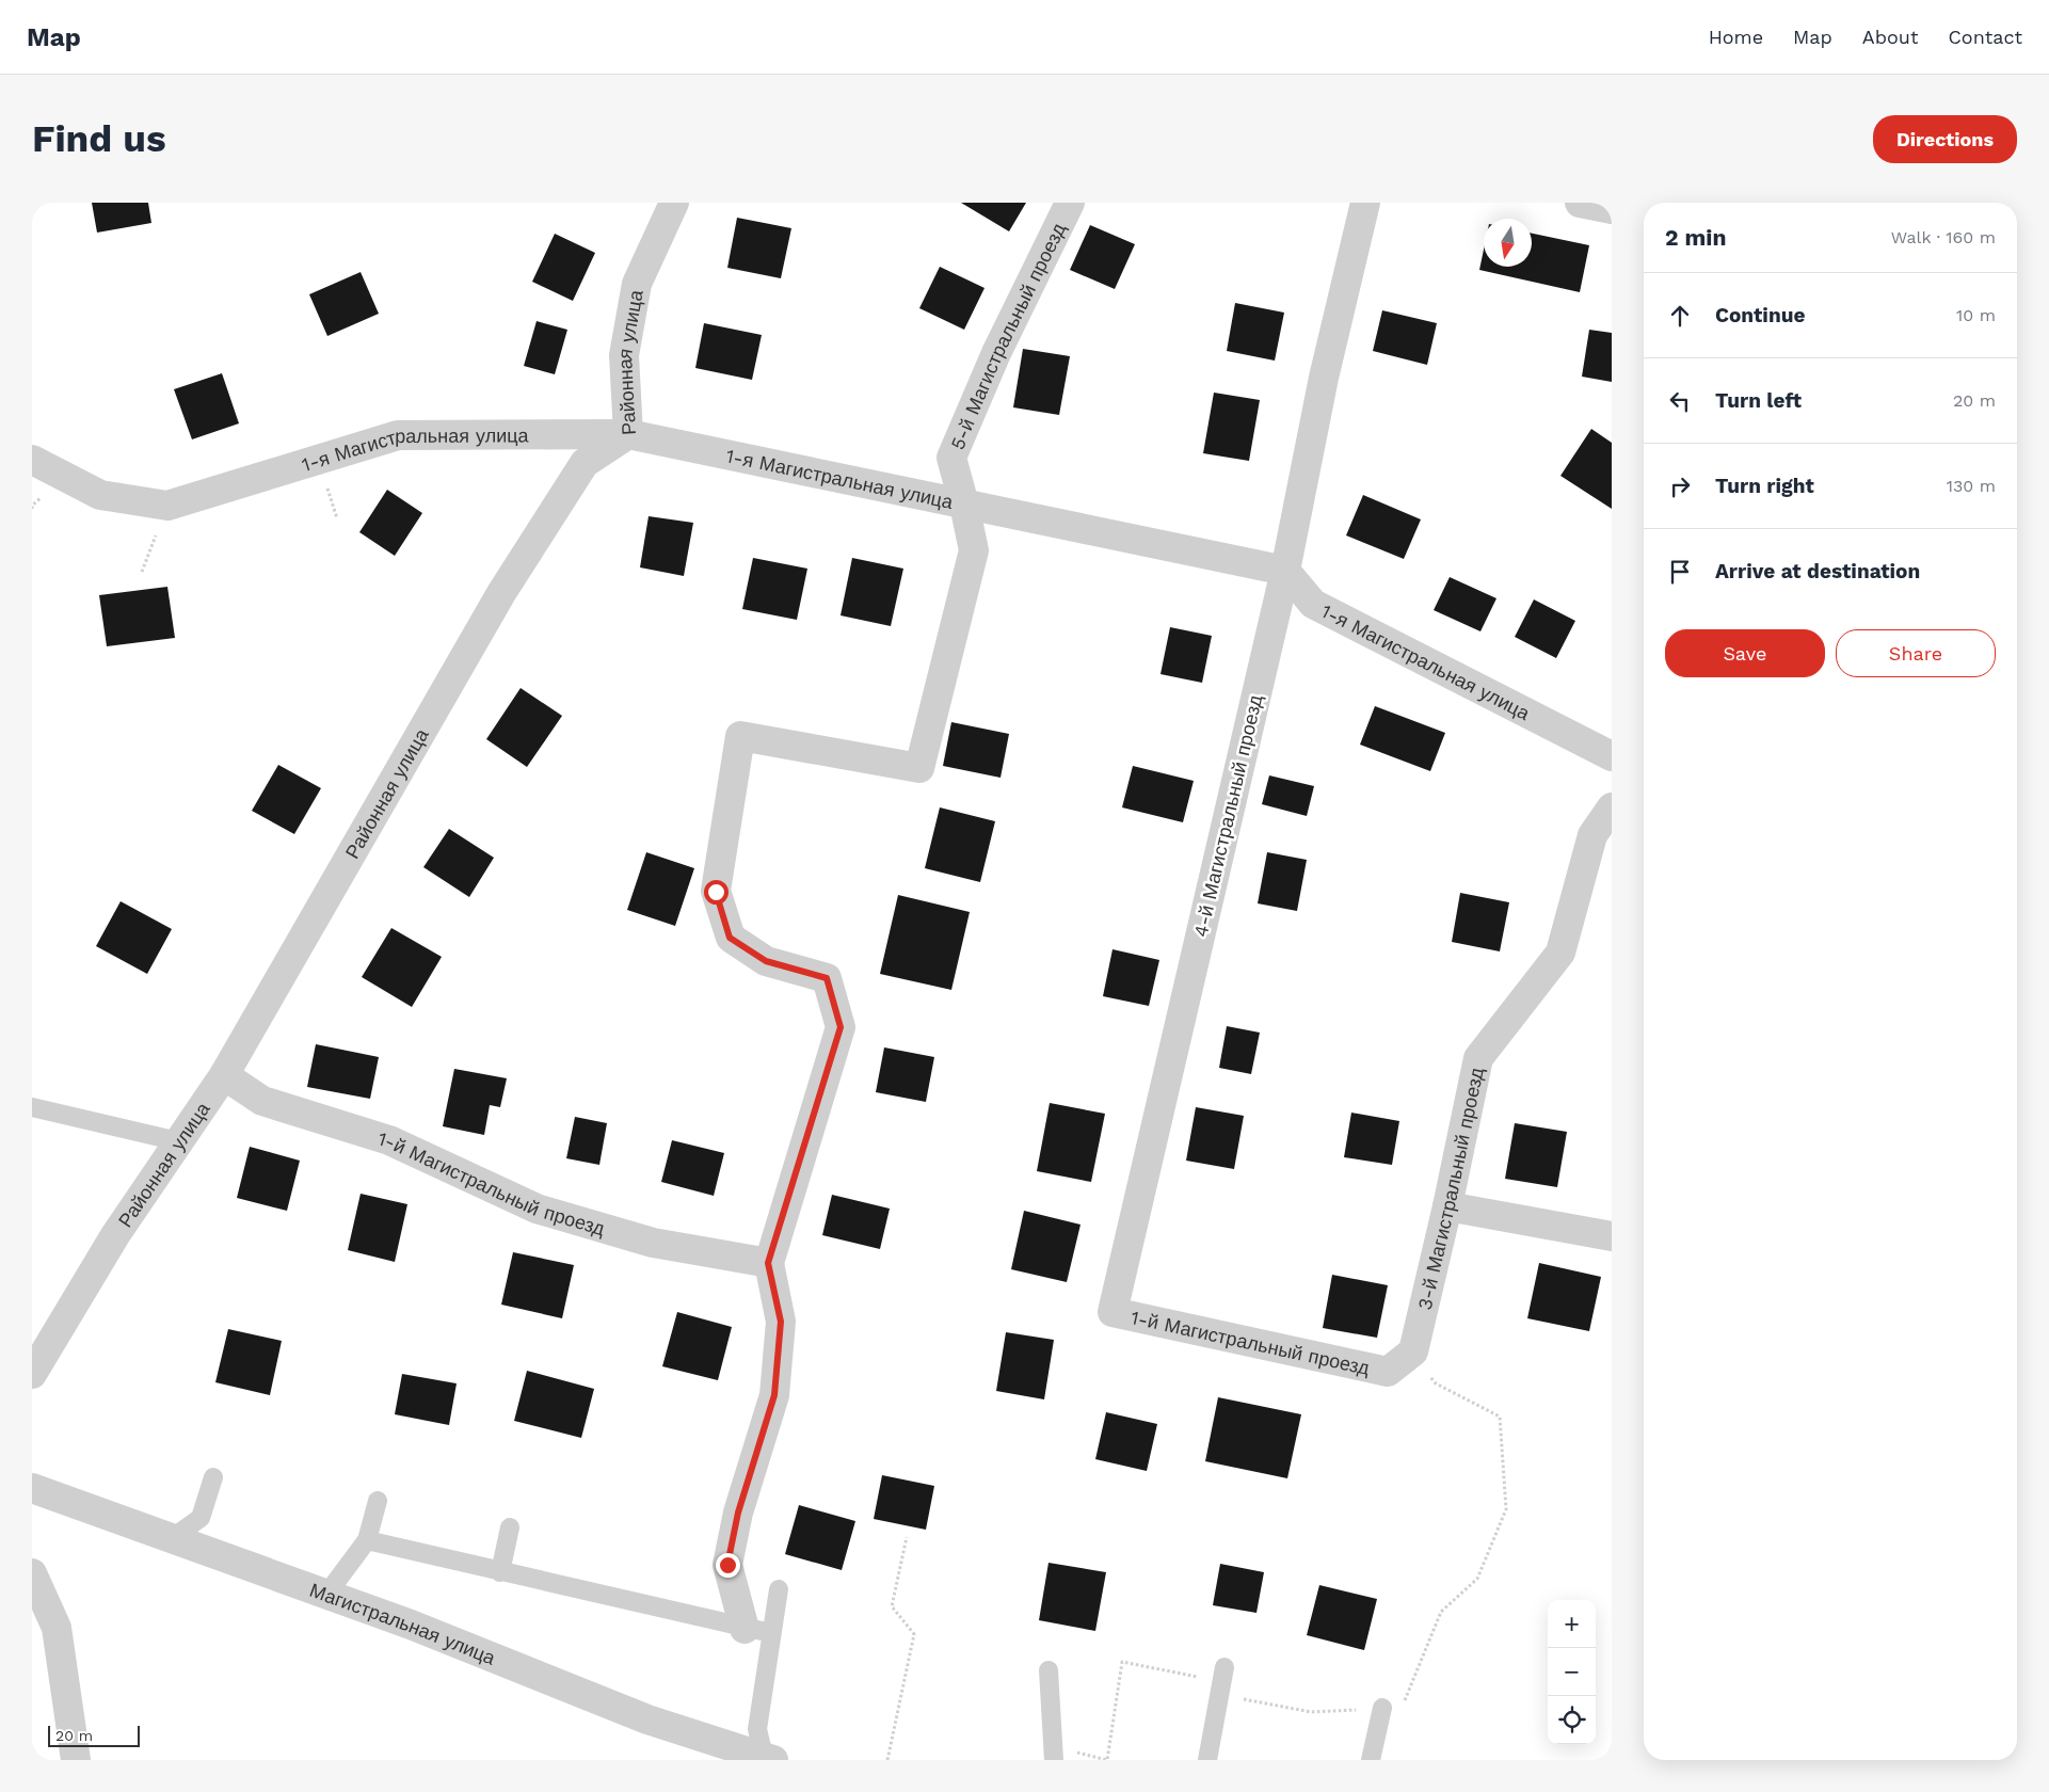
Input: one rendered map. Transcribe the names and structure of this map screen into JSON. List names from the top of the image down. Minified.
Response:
{"streets":{"street":["5-й Магистральный проезд","Районная улица","1-я Магистральная улица","4-й Магистральный проезд","1-й Магистральный проезд","3-й Магистральный проезд","Магистральная улица"]},"crossings":[["5-й Магистральный проезд","1-я Магистральная улица"],["5-й Магистральный проезд","1-й Магистральный проезд"],["Районная улица","1-я Магистральная улица"],["Районная улица","1-й Магистральный проезд"],["1-я Магистральная улица","4-й Магистральный проезд"],["4-й Магистральный проезд","1-й Магистральный проезд"],["1-й Магистральный проезд","3-й Магистральный проезд"]],"scale_bar":"20 m","north":"bottom","page":{"header":"Map","nav":["Home","Map","About","Contact"],"buttons":["Directions",["Save","Share"]],"title":"Find us","heading":["2 min","Walk · 160 m"],"list":[["Continue","10 m"],["Turn left","20 m"],["Turn right","130 m"],"Arrive at destination"],"map_buttons":["+","−"],"scale":"20 m"}}
